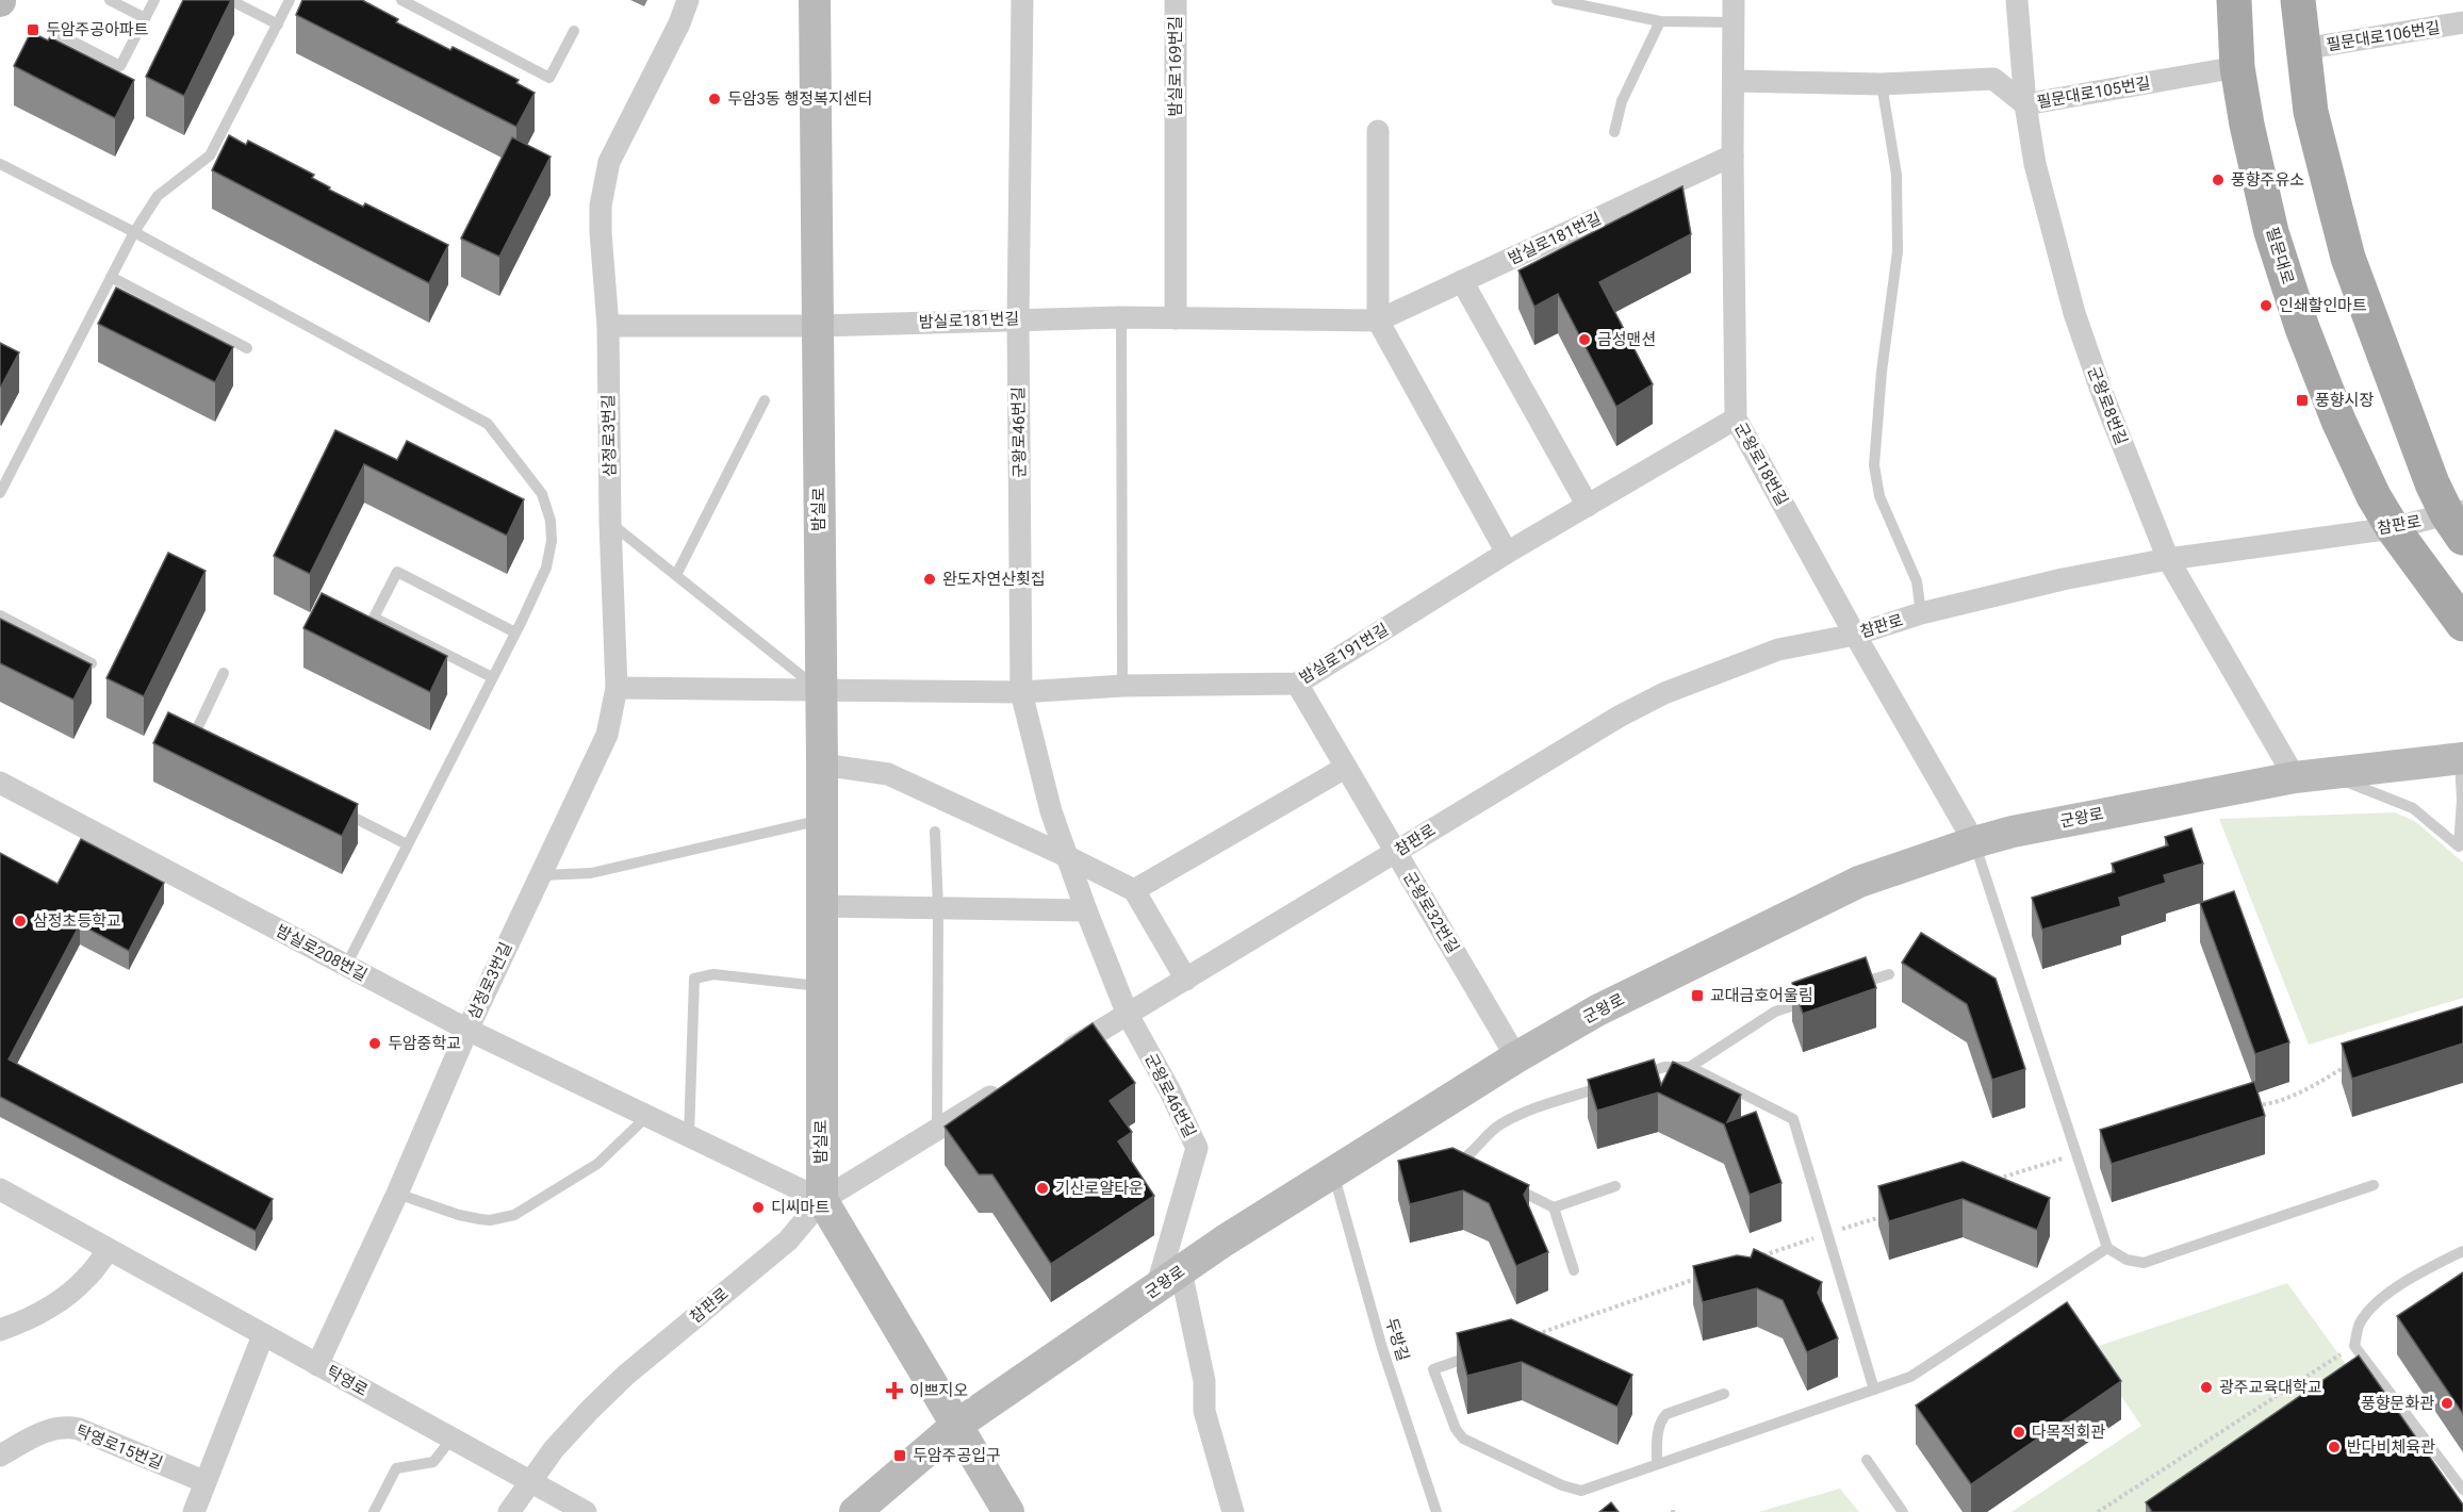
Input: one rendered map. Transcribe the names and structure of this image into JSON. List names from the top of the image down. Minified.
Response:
{"streets":{"main road":["필문대로","밤실로","군왕로"],"street":["필문대로106번길","밤실로169번길","필문대로105번길","밤실로181번길","군왕로8번길","군왕로46번길","삼정로3번길","군왕로18번길","참판로","밤실로191번길","군왕로32번길","밤실로208번길","탁영로","탁영로15번길"],"lane":["두방길"]},"crossings":[["밤실로169번길","밤실로181번길"],["필문대로105번길","필문대로"],["필문대로105번길","군왕로8번길"],["필문대로105번길","군왕로18번길"],["필문대로105번길","참판로"],["밤실로181번길","군왕로46번길"],["밤실로181번길","군왕로18번길"],["밤실로181번길","밤실로"],["필문대로","참판로"],["군왕로8번길","참판로"],["군왕로8번길","군왕로"],["군왕로46번길","참판로"],["군왕로46번길","밤실로191번길"],["군왕로46번길","군왕로"],["삼정로3번길","밤실로208번길"],["삼정로3번길","탁영로"],["군왕로18번길","참판로"],["군왕로18번길","밤실로191번길"],["군왕로18번길","군왕로"],["밤실로","참판로"],["밤실로","밤실로191번길"],["밤실로","밤실로208번길"],["참판로","군왕로32번길"],["참판로","밤실로208번길"],["참판로","탁영로"],["밤실로191번길","군왕로32번길"],["군왕로","군왕로32번길"],["군왕로","두방길"]],"places":{"transit":["두암주공아파트","풍향시장","교대금호어울림","두암주공입구"],"other":["두암3동 행정복지센터","풍향주유소","인쇄할인마트","금성맨션","완도자연산횟집","삼정초등학교","두암중학교","기산로얄타운","디씨마트","광주교육대학교","풍향문화관","다목적회관","반다비체육관"],"health":["이쁘지오"]}}
